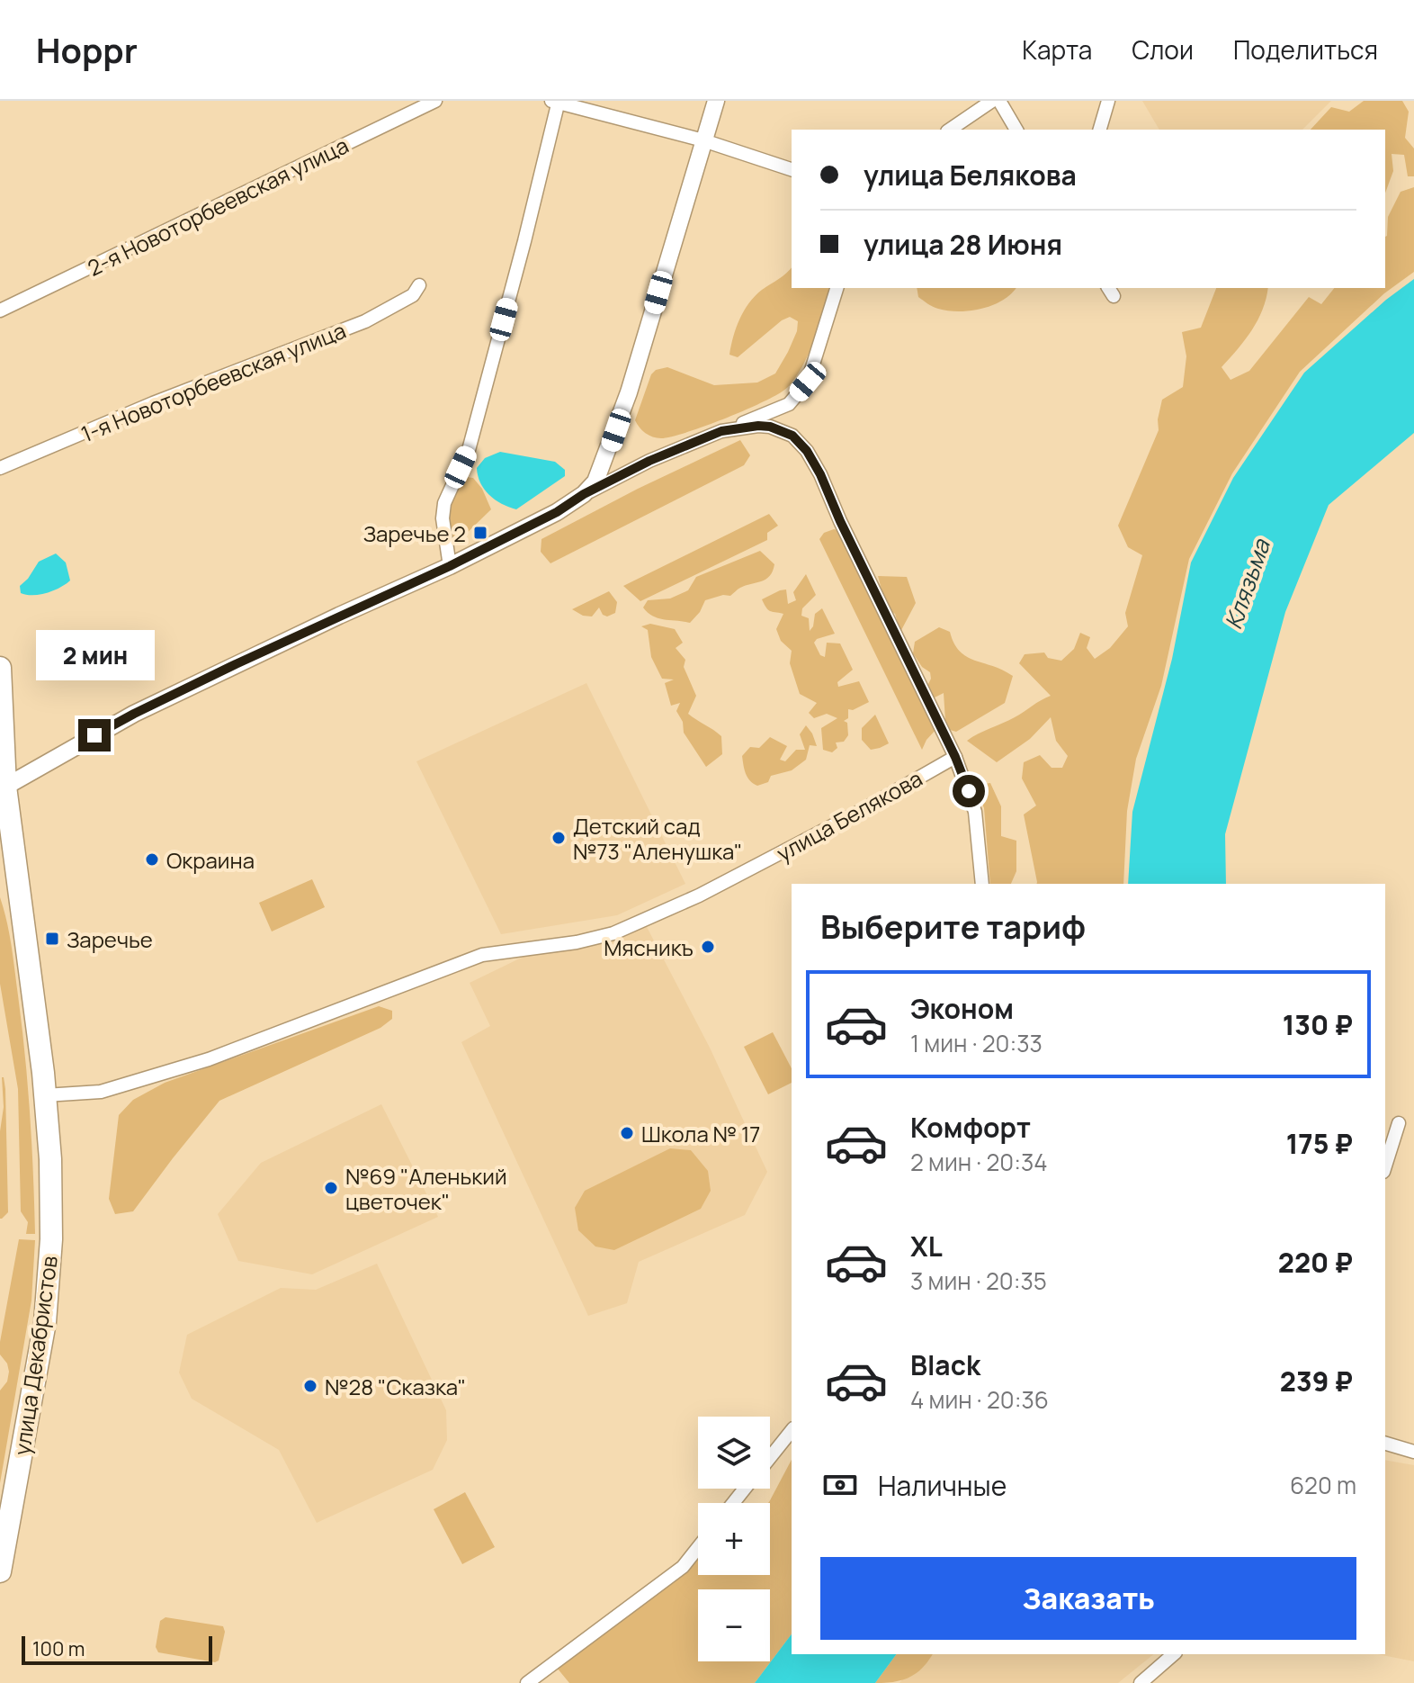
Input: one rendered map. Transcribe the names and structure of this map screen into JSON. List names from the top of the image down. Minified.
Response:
{"streets":{"main road":["улица Декабристов"],"street":["2-я Новоторбеевская улица","1-я Новоторбеевская улица","улица Белякова"]},"crossings":[["улица Белякова","улица Декабристов"]],"water":["Клязьма"],"places":{"transit":["Заречье 2","Заречье"],"other":["Детский сад №73 \"Аленушка\"","Окраина","Мясникъ","Школа № 17","№69 \"Аленький цветочек\"","№28 \"Сказка\""]},"scale_bar":"100 m","page":{"header":"Hoppr","nav":["Карта","Слои","Поделиться"],"banner":["улица Белякова","улица 28 Июня"],"bubble":"2 мин","heading":"Выберите тариф","list":[{"name":"Эконом","note":"1 мин · 20:33","value":"130 ₽"},{"name":"Комфорт","note":"2 мин · 20:34","value":"175 ₽"},{"name":"XL","note":"3 мин · 20:35","value":"220 ₽"},{"name":"Black","note":"4 мин · 20:36","value":"239 ₽"}],"map_buttons":["+","−"],"pay":["Наличные","620 m"],"buttons":"Заказать","scale":"100 m"}}
